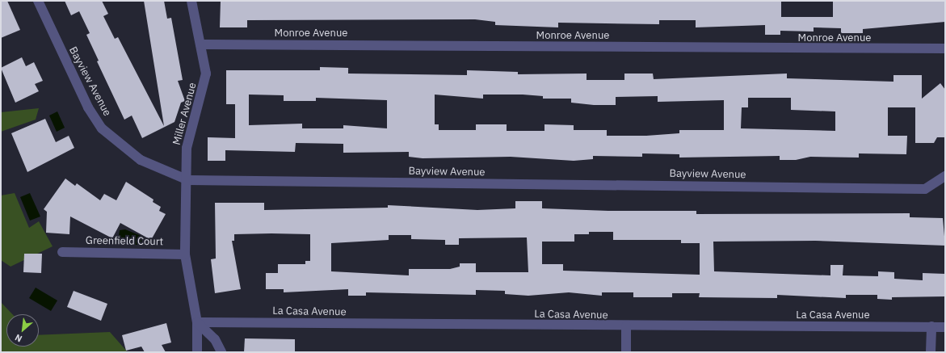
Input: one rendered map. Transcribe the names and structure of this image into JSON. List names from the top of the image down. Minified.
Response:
{"streets":{"street":["Monroe Avenue","Bayview Avenue","Miller Avenue","Greenfield Court","La Casa Avenue"]},"crossings":[["Monroe Avenue","Miller Avenue"],["Bayview Avenue","Miller Avenue"],["Miller Avenue","Greenfield Court"],["Miller Avenue","La Casa Avenue"]],"north":"bottom left"}
